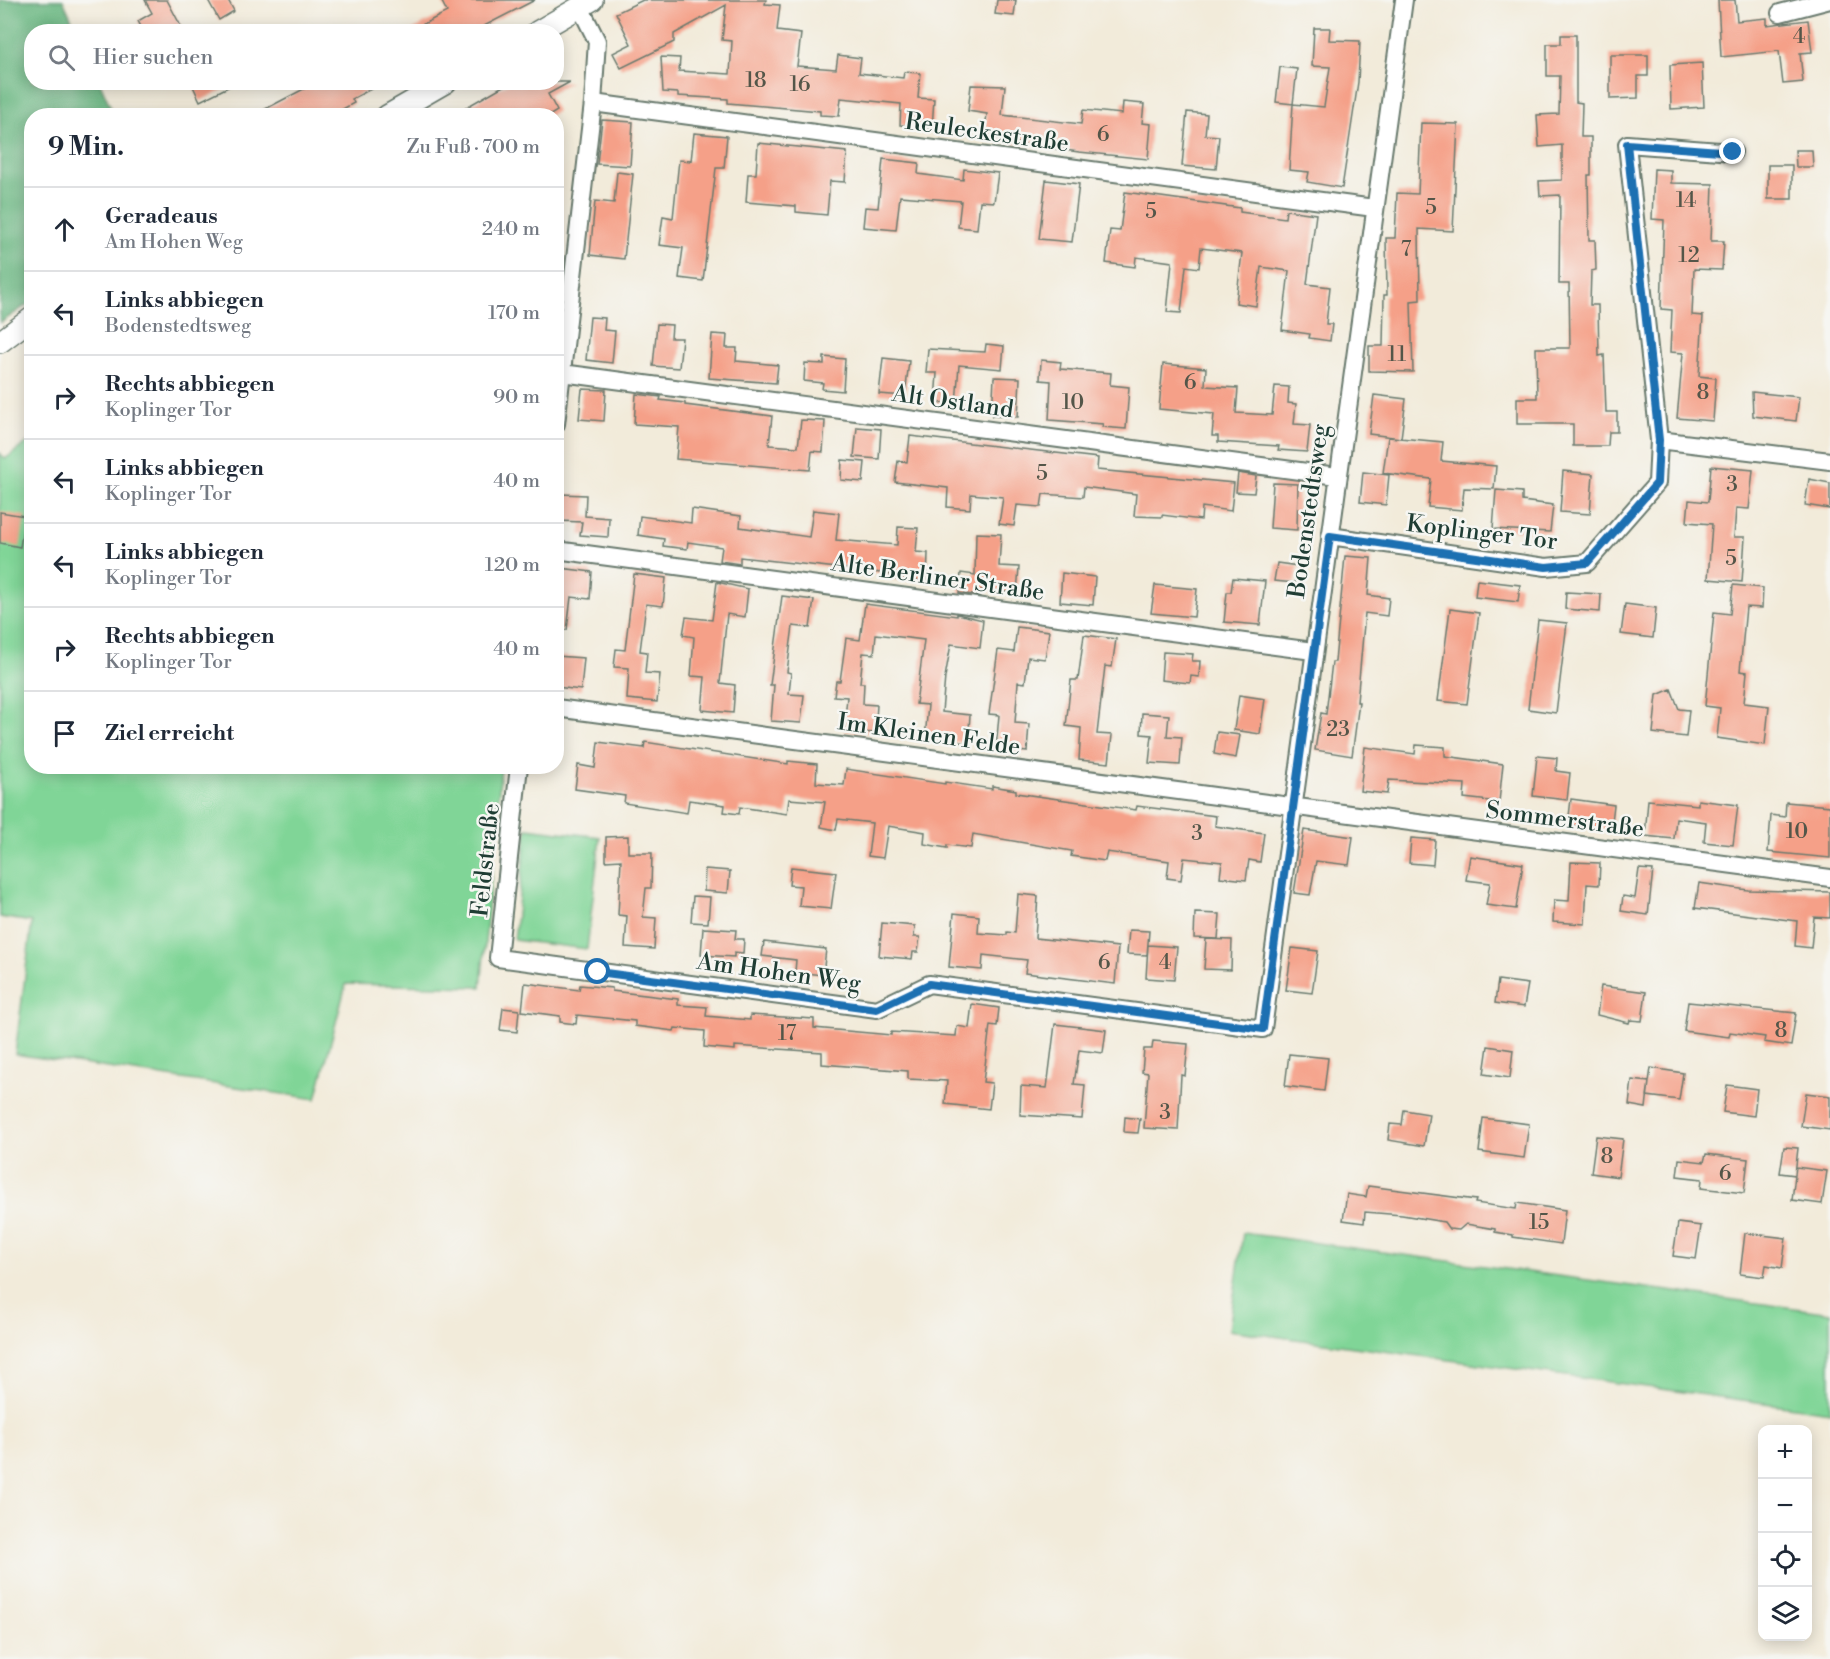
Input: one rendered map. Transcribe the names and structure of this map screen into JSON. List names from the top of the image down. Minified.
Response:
{"streets":{"street":["Reuleckestraße","Alt Ostland","Bodenstedtsweg","Koplinger Tor","Alte Berliner Straße","Im Kleinen Felde","Sommerstraße","Feldstraße","Am Hohen Weg"]},"crossings":[["Reuleckestraße","Bodenstedtsweg"],["Alt Ostland","Bodenstedtsweg"],["Bodenstedtsweg","Koplinger Tor"],["Bodenstedtsweg","Alte Berliner Straße"],["Bodenstedtsweg","Im Kleinen Felde"],["Bodenstedtsweg","Sommerstraße"],["Bodenstedtsweg","Am Hohen Weg"],["Im Kleinen Felde","Sommerstraße"],["Feldstraße","Am Hohen Weg"]],"house_numbers":["4","18","16","6","14","5","5","7","12","11","6","8","10","5","3","5","23","10","3","6","4","8","17","3","8","6","15"],"page":{"search":"Hier suchen","heading":["9 Min.","Zu Fuß · 700 m"],"list":[["Geradeaus","Am Hohen Weg","240 m"],["Links abbiegen","Bodenstedtsweg","170 m"],["Rechts abbiegen","Koplinger Tor","90 m"],["Links abbiegen","Koplinger Tor","40 m"],["Links abbiegen","Koplinger Tor","120 m"],["Rechts abbiegen","Koplinger Tor","40 m"],"Ziel erreicht"],"map_buttons":["+","−"]}}
